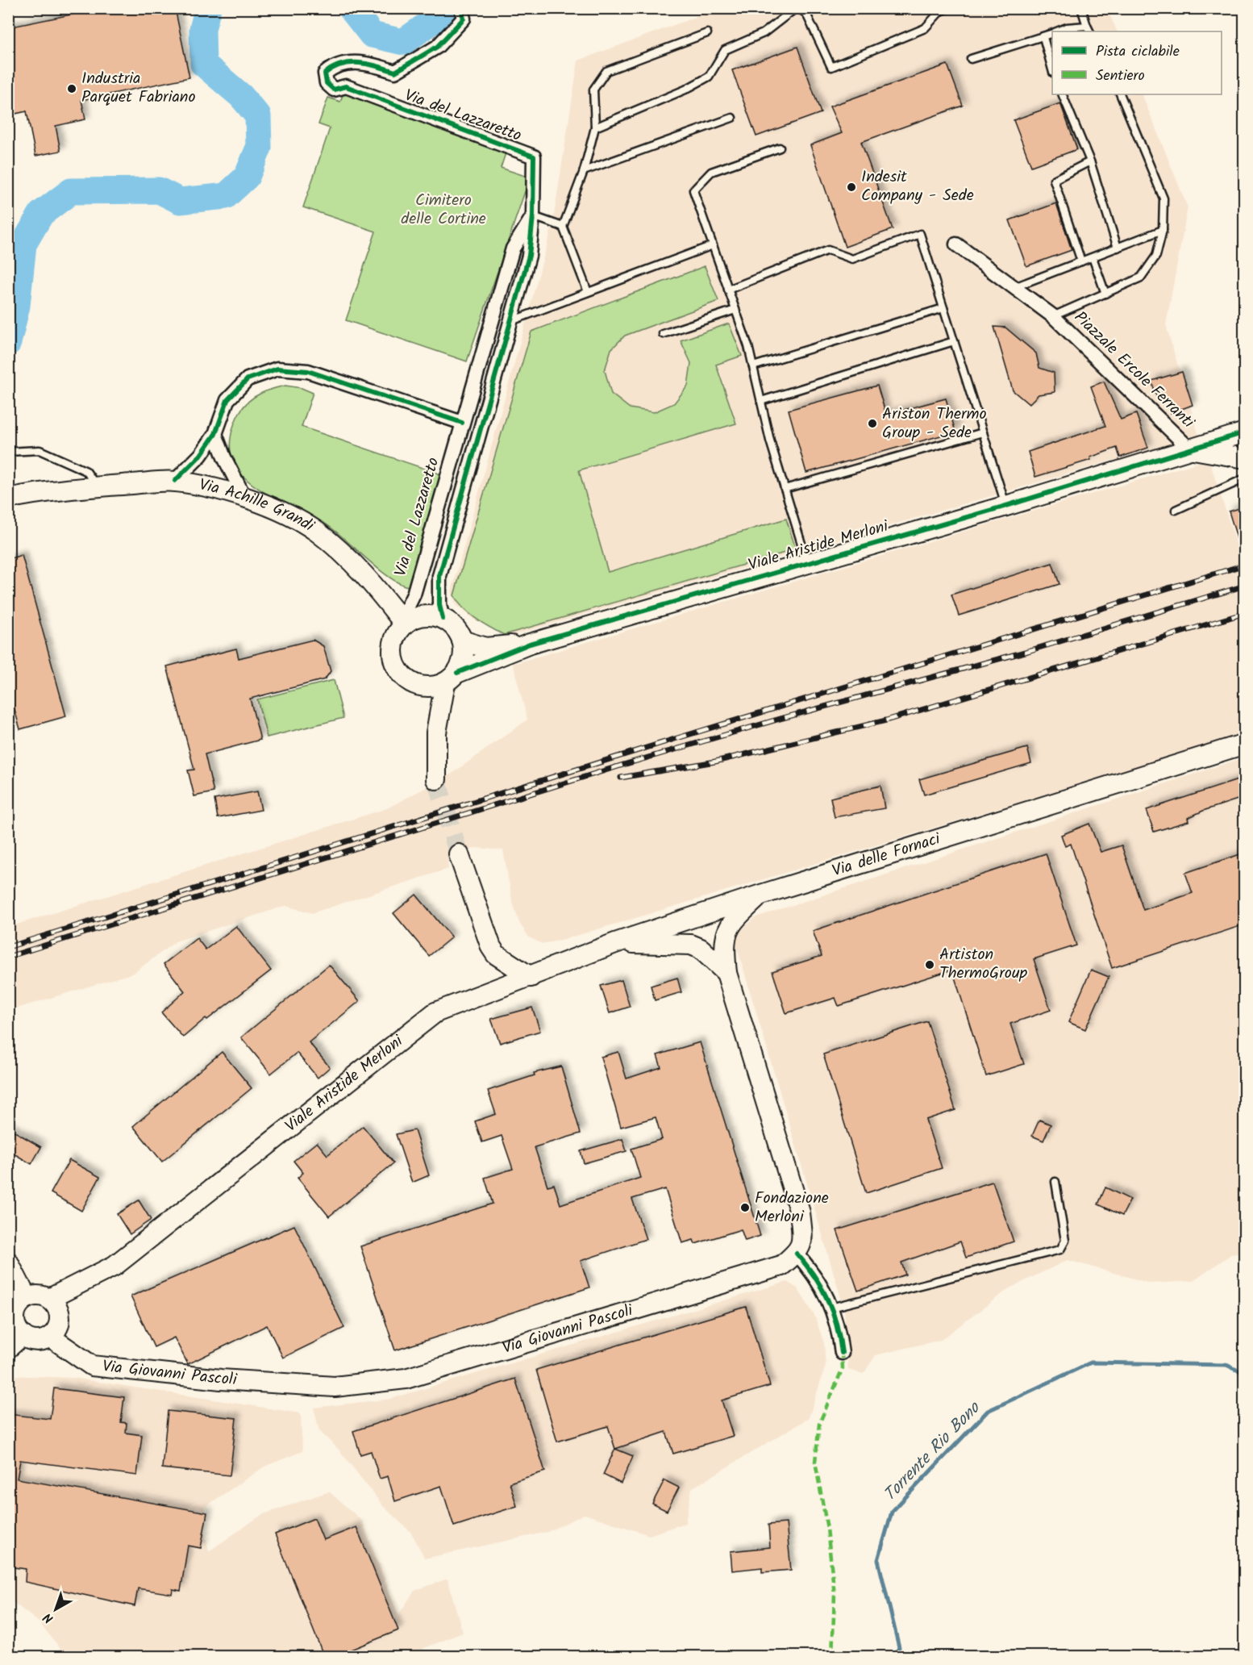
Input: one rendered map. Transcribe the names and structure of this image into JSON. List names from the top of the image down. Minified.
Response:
{"streets":{"main road":["Via Achille Grandi","Viale Aristide Merloni","Via delle Fornaci","Via Giovanni Pascoli"],"street":["Via del Lazzaretto","Piazzale Ercole Ferranti"]},"crossings":[["Via del Lazzaretto","Via Achille Grandi"],["Via del Lazzaretto","Viale Aristide Merloni"],["Piazzale Ercole Ferranti","Viale Aristide Merloni"],["Via Achille Grandi","Viale Aristide Merloni"],["Viale Aristide Merloni","Via delle Fornaci"],["Viale Aristide Merloni","Via Giovanni Pascoli"]],"water":["Torrente Rio Bono"],"parks":["Cimitero delle Cortine"],"places":["Industria Parquet Fabriano","Indesit Company - Sede","Ariston Thermo Group - Sede","Artiston ThermoGroup","Fondazione Merloni"],"legend":["Pista ciclabile","Sentiero"],"north":"bottom left"}
